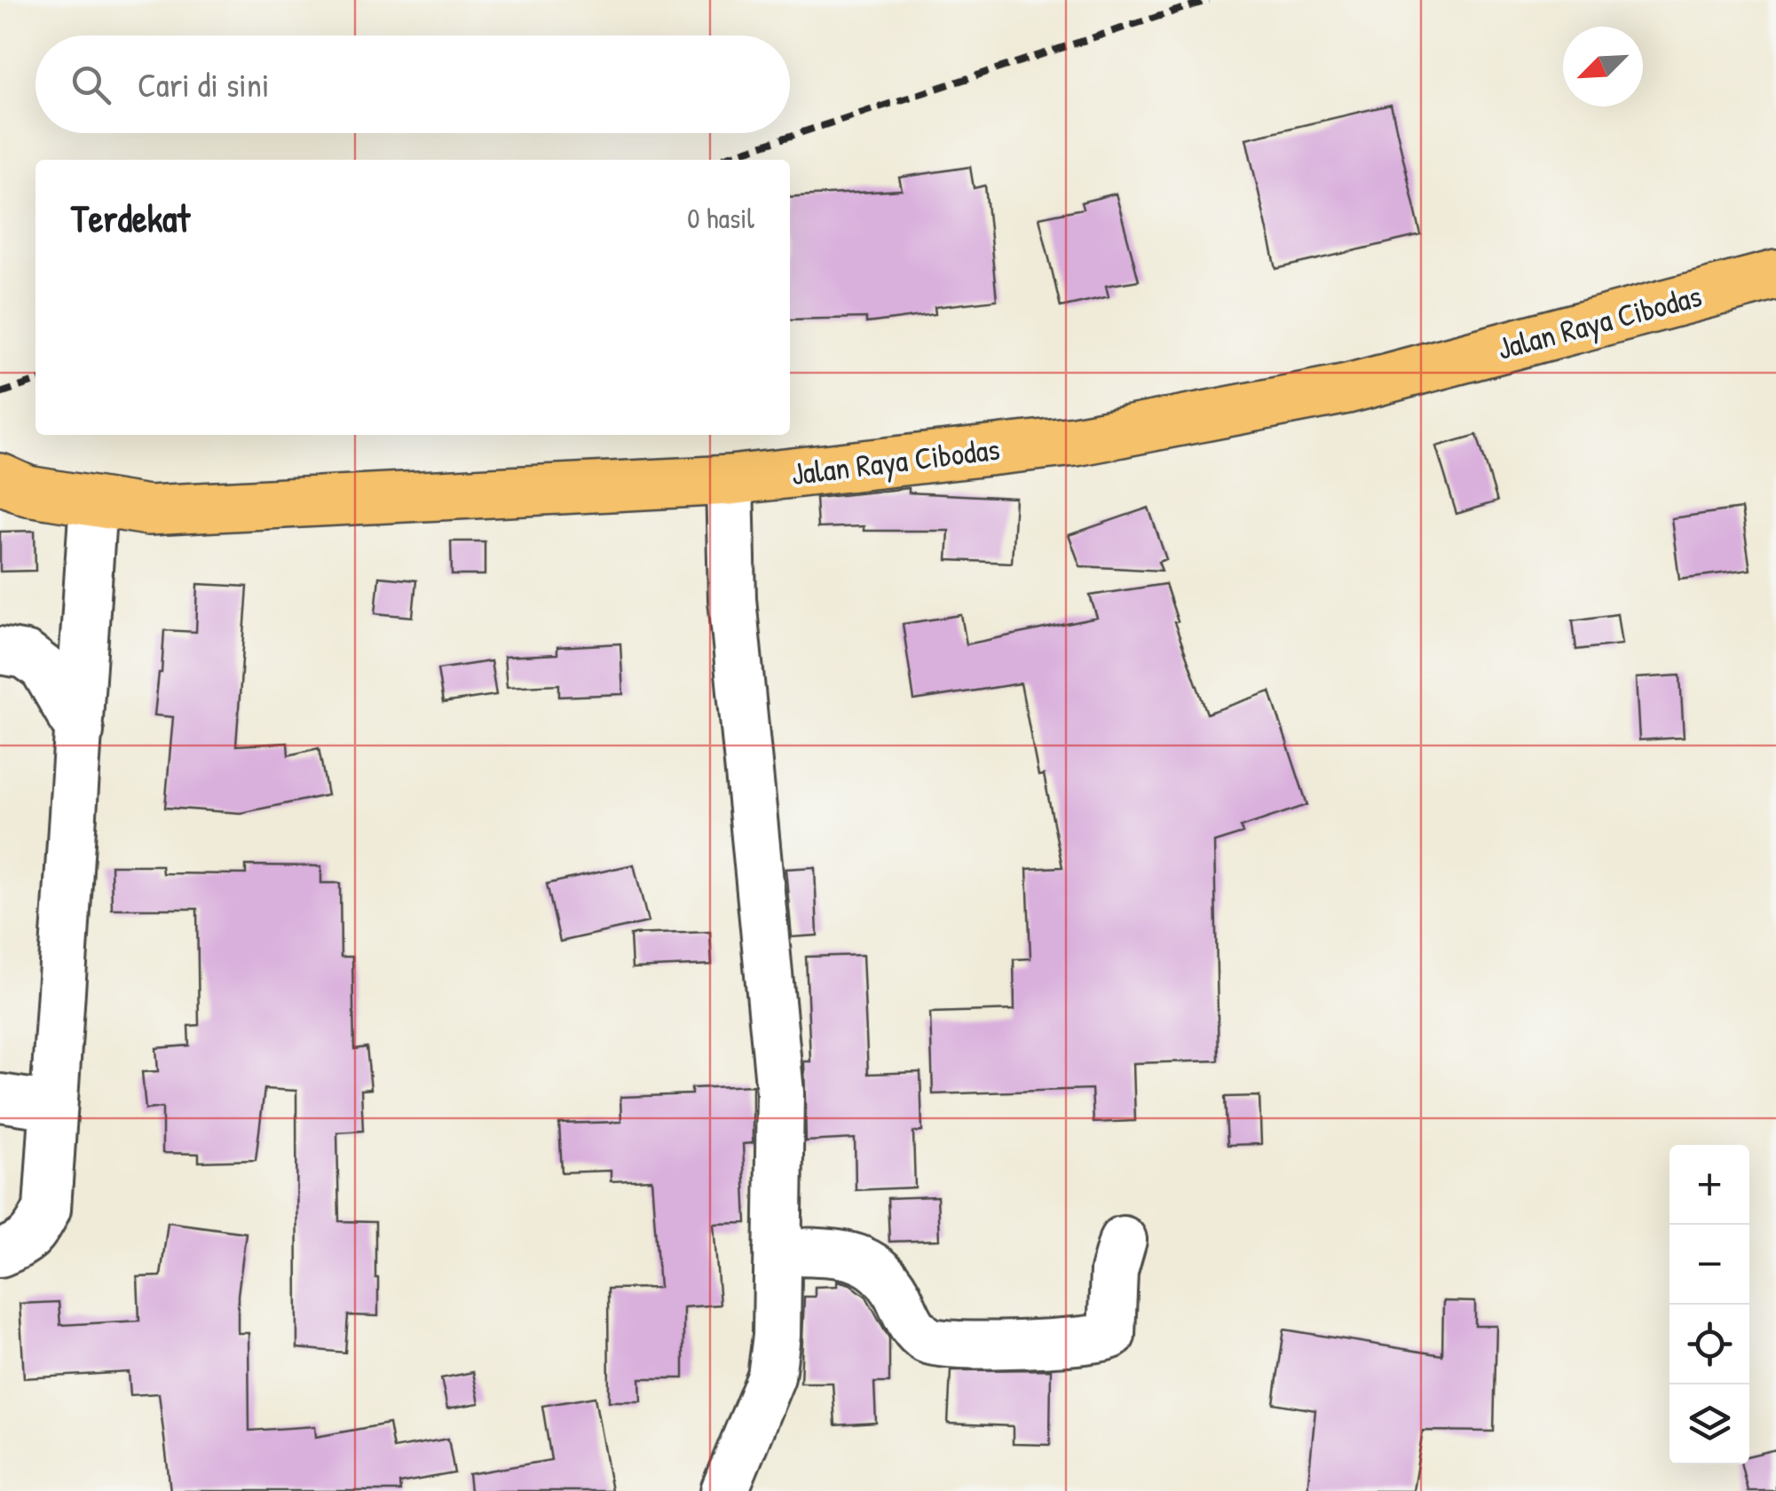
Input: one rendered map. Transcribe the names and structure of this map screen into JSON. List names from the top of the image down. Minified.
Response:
{"streets":{"highway":["Jalan Raya Cibodas"]},"north":"bottom left","page":{"search":"Cari di sini","heading":["Terdekat","0 hasil"],"map_buttons":["+","−"]}}
